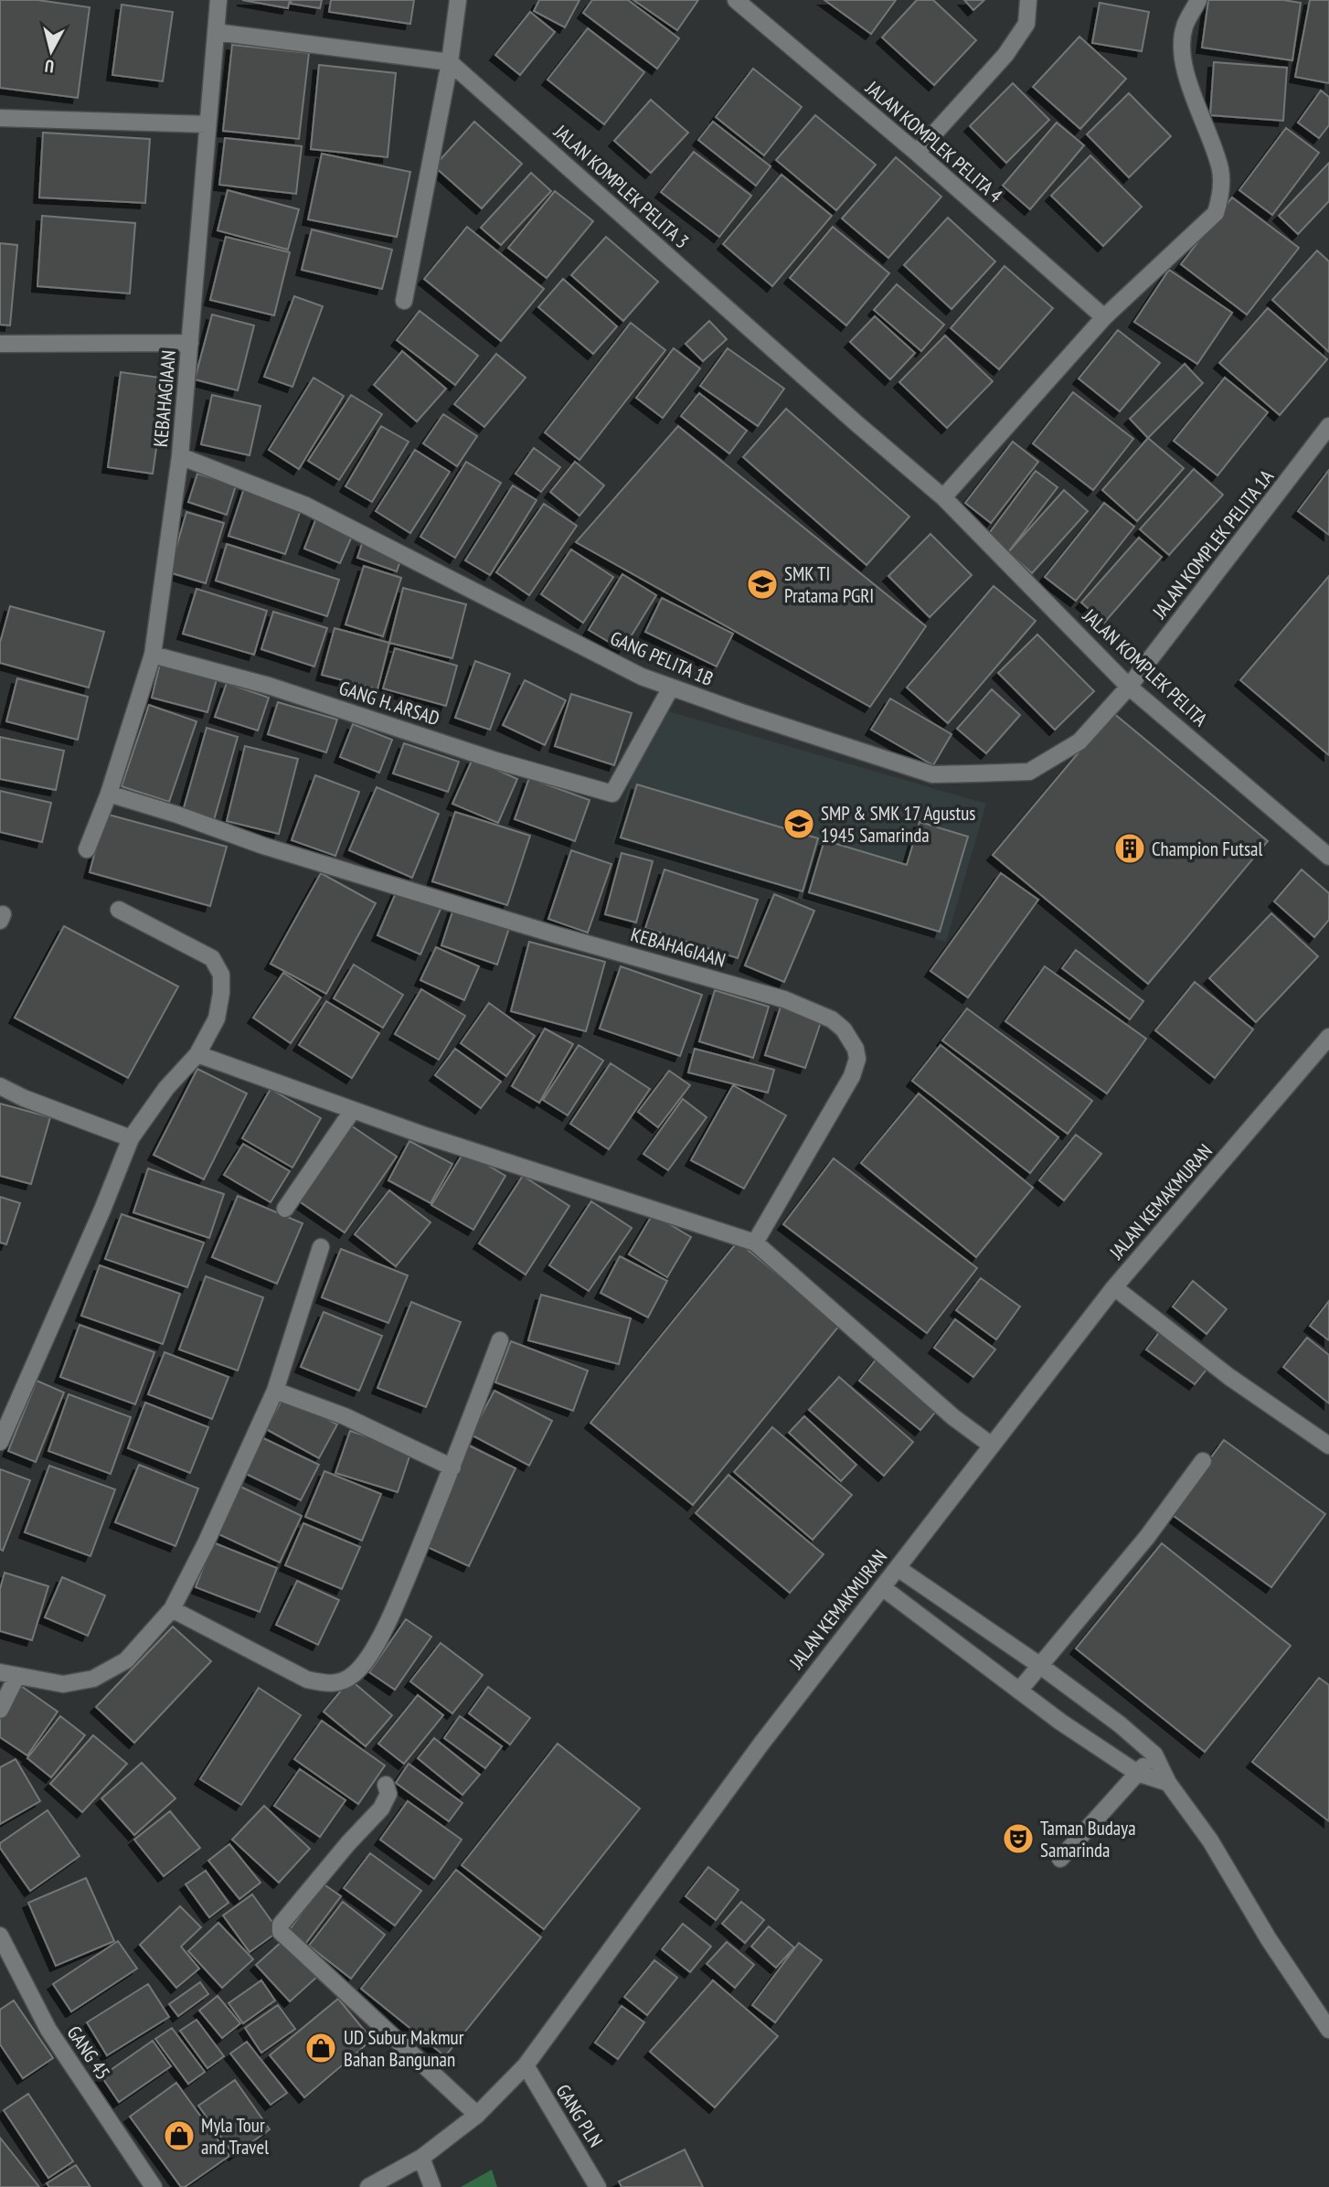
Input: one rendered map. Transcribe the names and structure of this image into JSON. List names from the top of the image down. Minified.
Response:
{"streets":{"street":["JALAN KOMPLEK PELITA 4","JALAN KOMPLEK PELITA 3","KEBAHAGIAAN","JALAN KOMPLEK PELITA 1A","GANG PELITA 1B","JALAN KOMPLEK PELITA","GANG H. ARSAD","JALAN KEMAKMURAN","GANG 45","GANG PLN"]},"crossings":[["JALAN KOMPLEK PELITA 3","JALAN KOMPLEK PELITA"],["KEBAHAGIAAN","GANG PELITA 1B"],["KEBAHAGIAAN","GANG H. ARSAD"],["JALAN KOMPLEK PELITA 1A","GANG PELITA 1B"],["JALAN KOMPLEK PELITA 1A","JALAN KOMPLEK PELITA"],["GANG PELITA 1B","JALAN KOMPLEK PELITA"],["GANG PELITA 1B","GANG H. ARSAD"],["JALAN KEMAKMURAN","GANG PLN"]],"places":{"school or university":["SMK TI Pratama PGRI","SMP & SMK 17 Agustus 1945 Samarinda"],"building":["Champion Futsal"],"theatre":["Taman Budaya Samarinda"],"shop":["UD Subur Makmur Bahan Bangunan","Myla Tour and Travel"]},"north":"bottom"}
